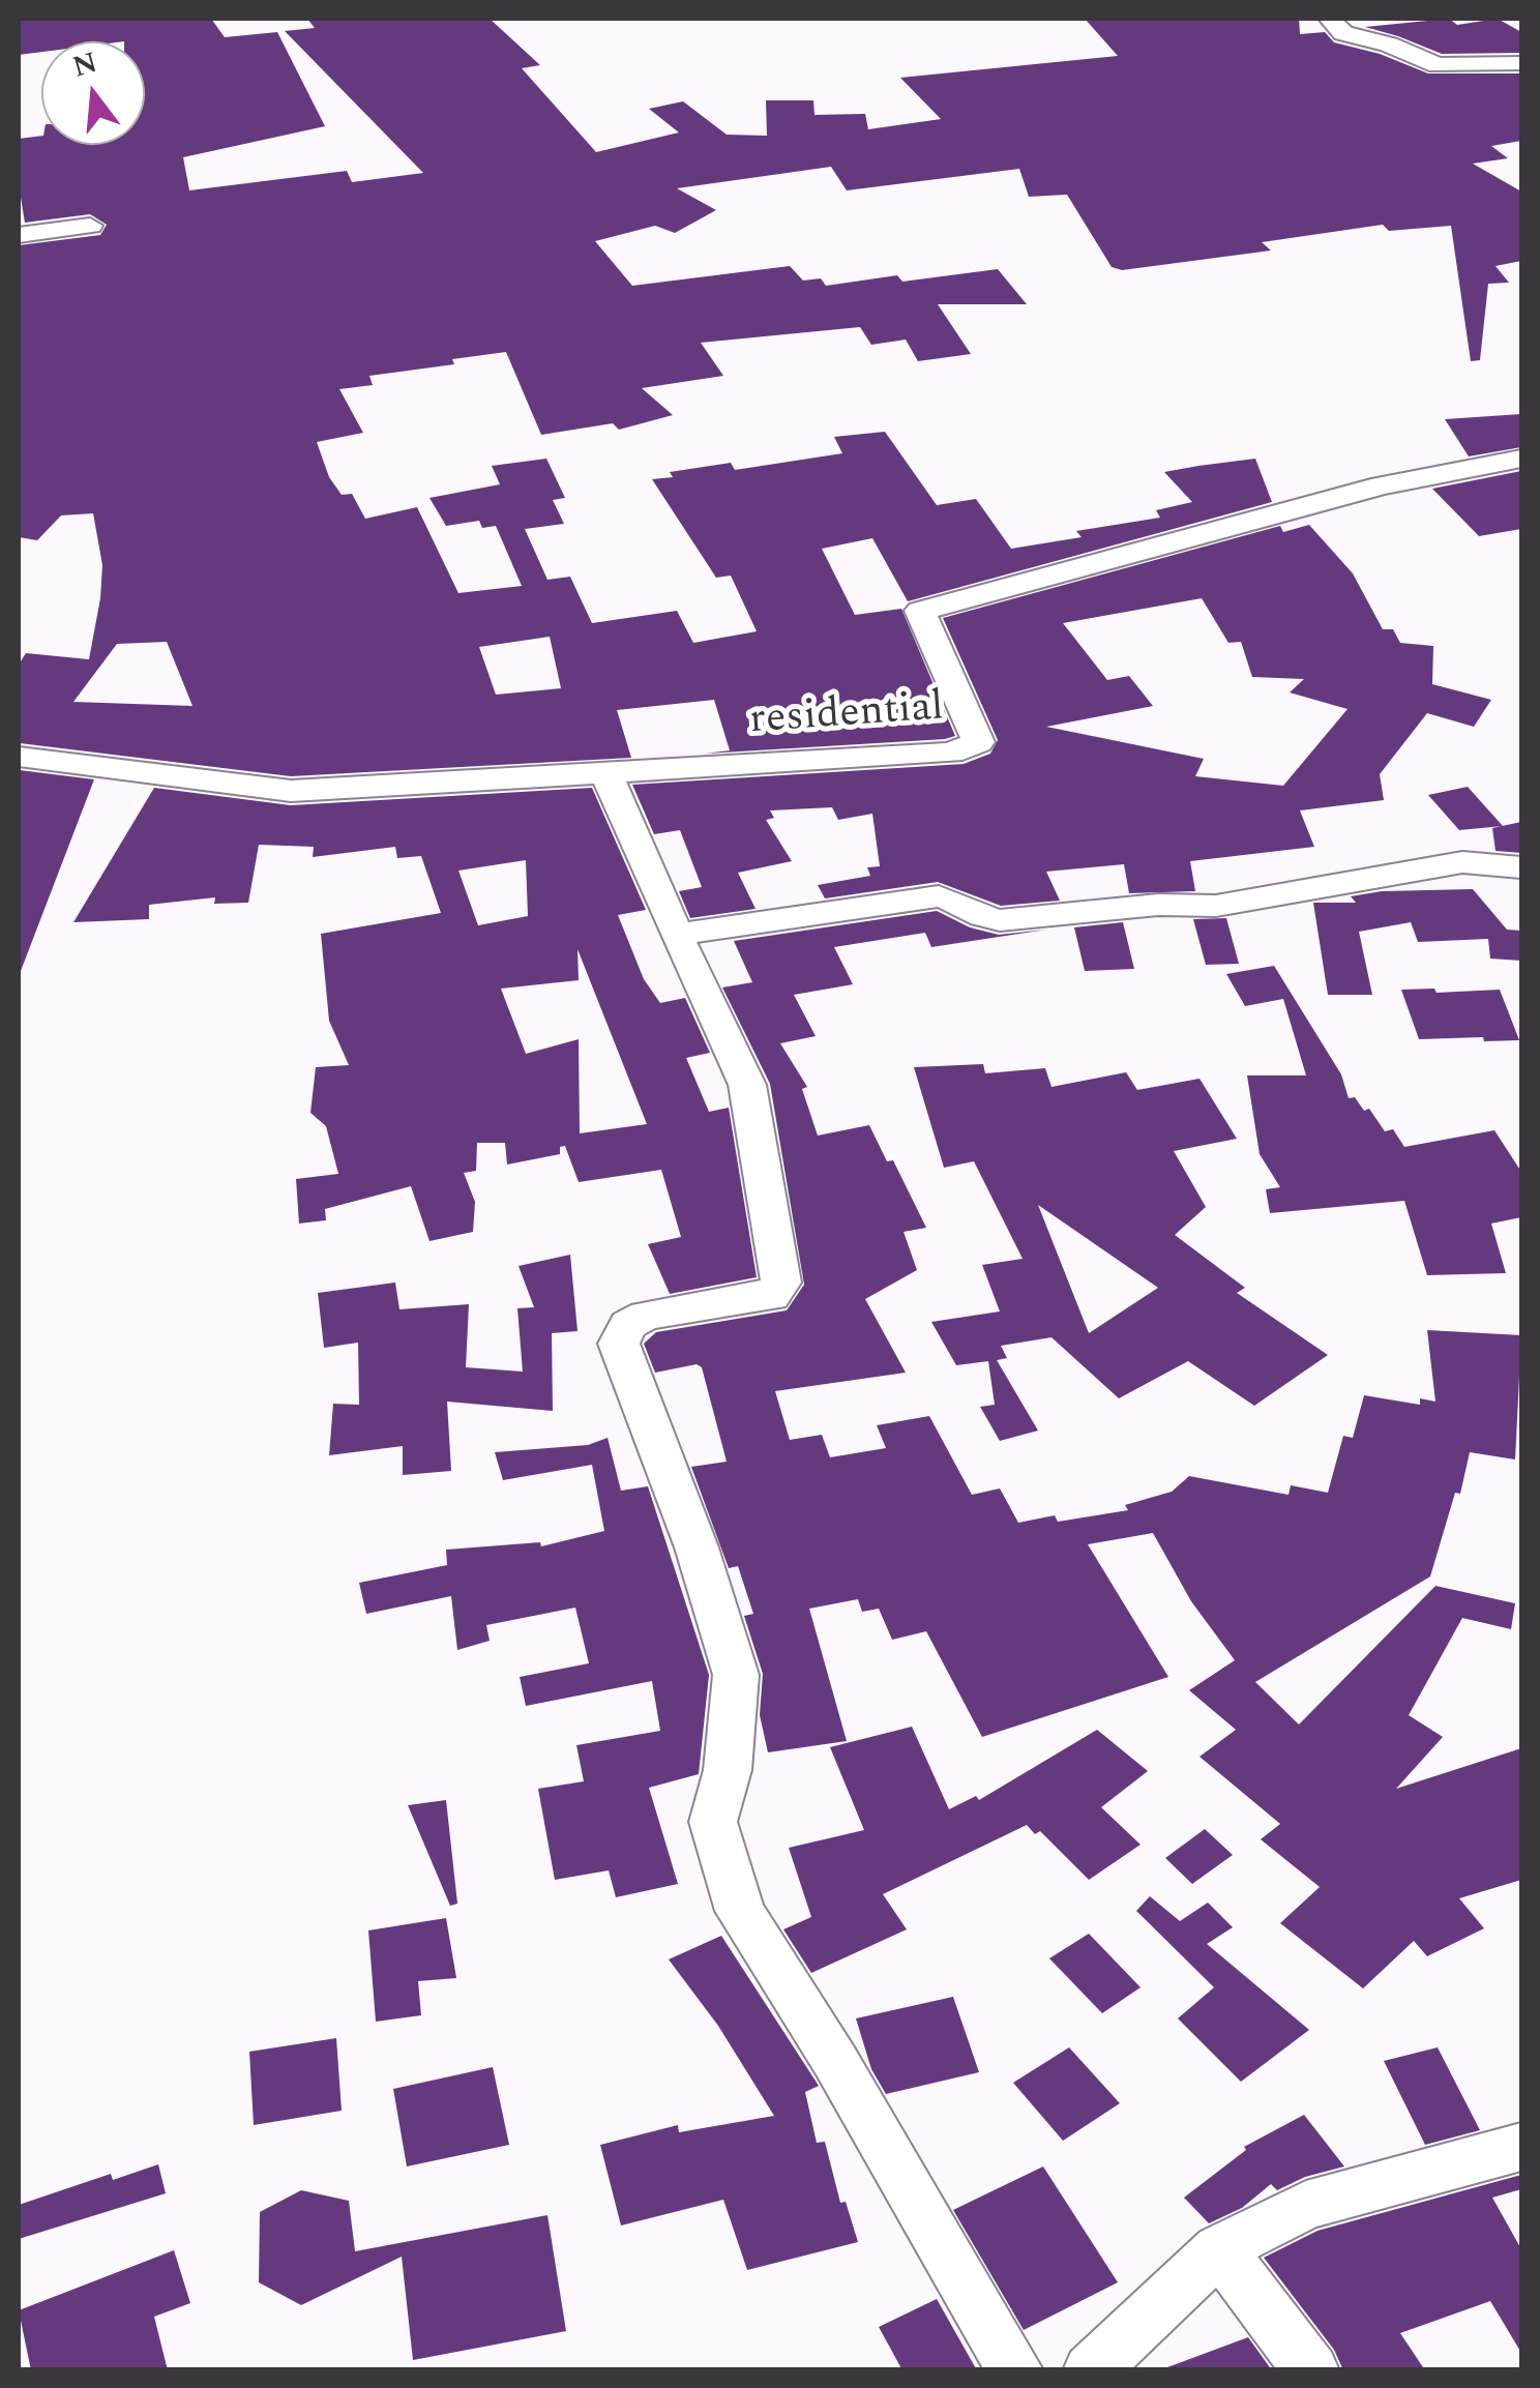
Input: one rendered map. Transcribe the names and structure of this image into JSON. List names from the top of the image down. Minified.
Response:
{"streets":{"street":["residential"]},"north":"top"}
